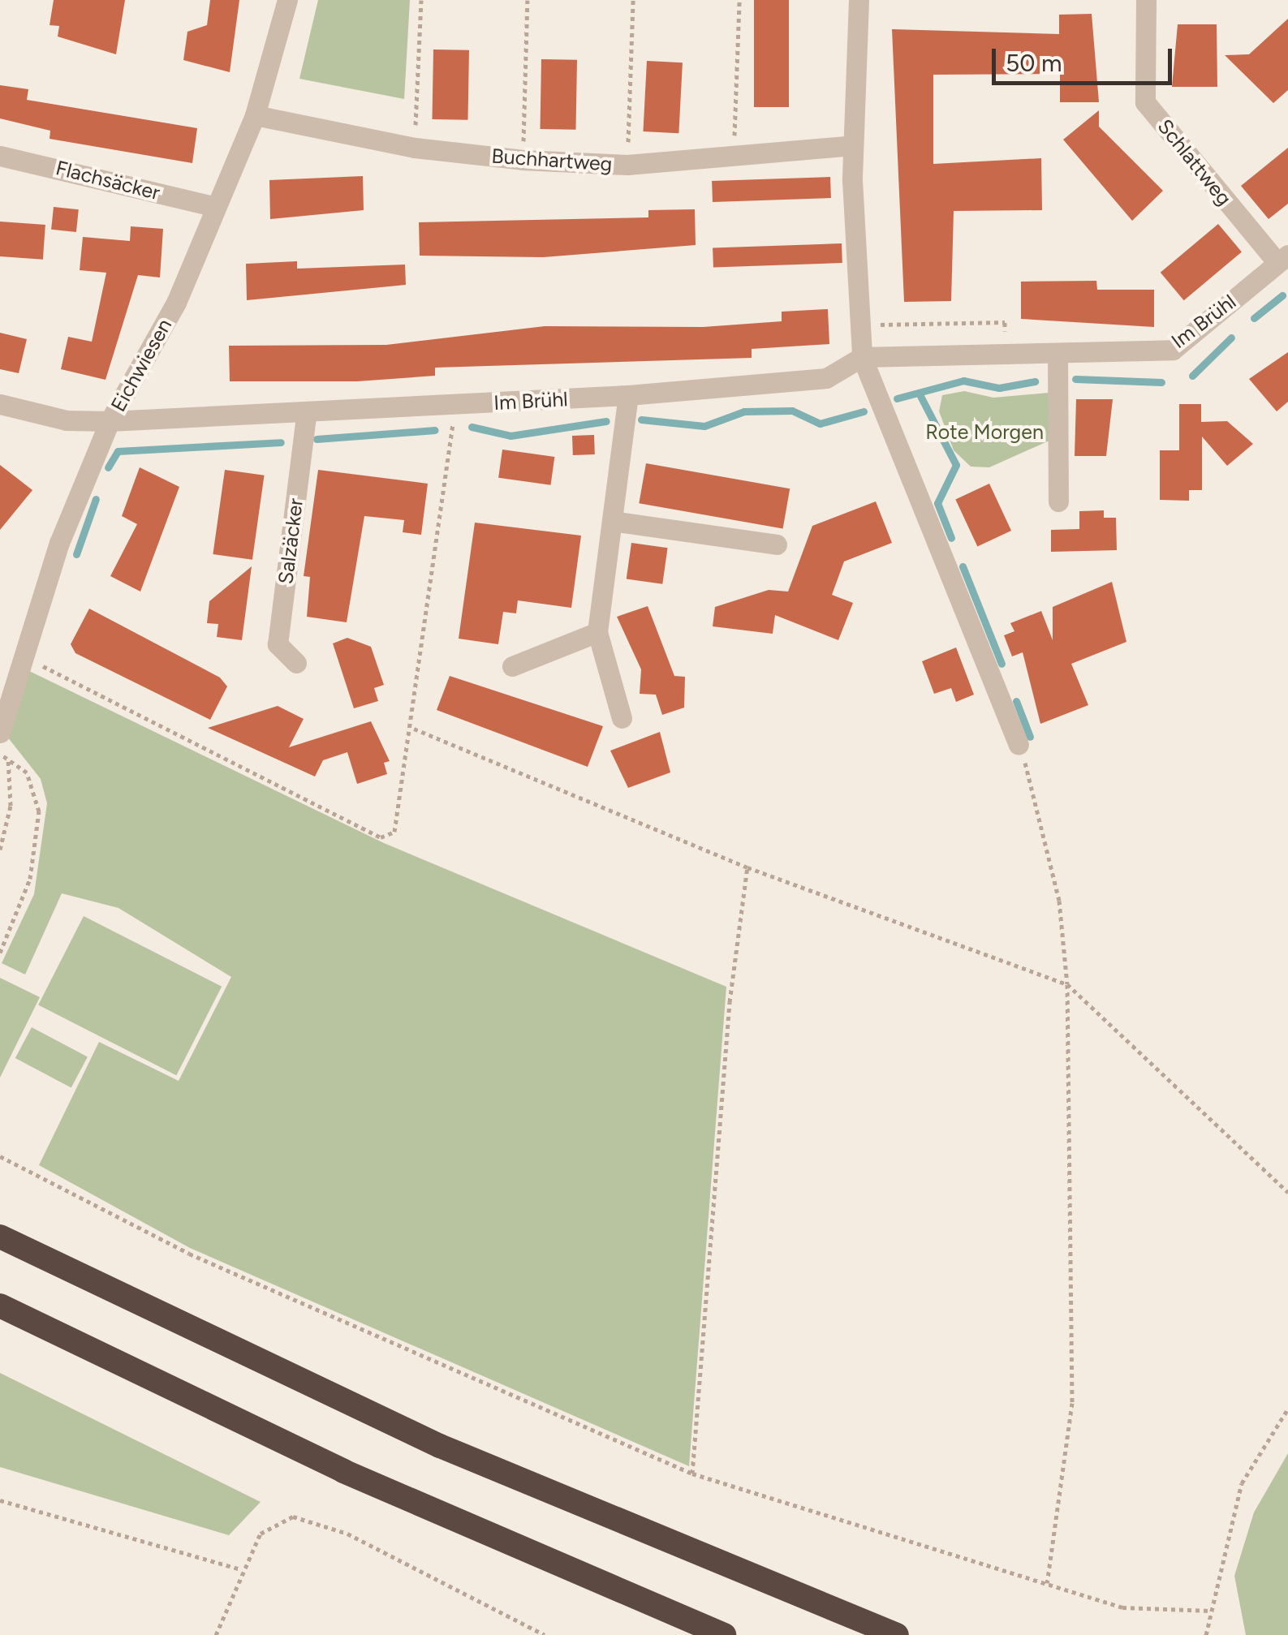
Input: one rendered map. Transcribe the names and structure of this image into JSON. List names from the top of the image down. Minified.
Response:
{"streets":{"street":["Buchhartweg","Schlattweg","Flachsäcker","Im Brühl","Eichwiesen","Salzäcker"]},"crossings":[["Buchhartweg","Eichwiesen"],["Schlattweg","Im Brühl"],["Flachsäcker","Eichwiesen"],["Im Brühl","Eichwiesen"],["Im Brühl","Salzäcker"]],"parks":["Rote Morgen"],"scale_bar":"50 m"}
